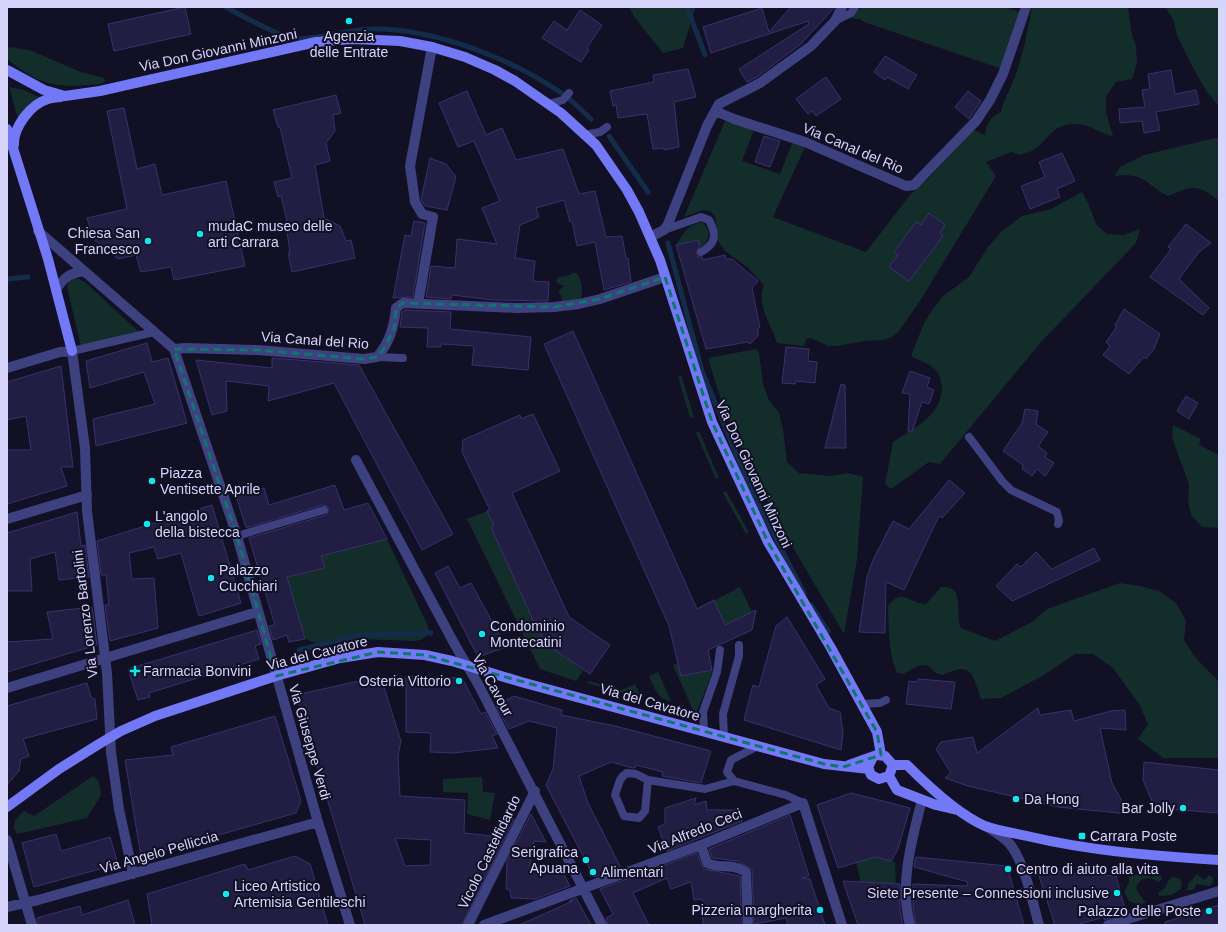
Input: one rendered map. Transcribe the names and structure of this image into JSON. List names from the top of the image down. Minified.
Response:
{"streets":{"main road":["Via Don Giovanni Minzoni","Via del Cavatore"],"street":["Via Canal del Rio","Via Lorenzo Bartolini","Via Cavour","Via Giuseppe Verdi","Via Alfredo Ceci","Via Angelo Pelliccia","Vicolo Castelfidardo"]},"crossings":[["Via Don Giovanni Minzoni","Via Canal del Rio"],["Via Don Giovanni Minzoni","Via del Cavatore"],["Via Canal del Rio","Via Giuseppe Verdi"],["Via Lorenzo Bartolini","Via del Cavatore"],["Via Lorenzo Bartolini","Via Angelo Pelliccia"],["Via del Cavatore","Via Cavour"],["Via del Cavatore","Via Giuseppe Verdi"],["Via Cavour","Via Alfredo Ceci"],["Via Cavour","Vicolo Castelfidardo"],["Via Giuseppe Verdi","Via Angelo Pelliccia"]],"places":{"other":["Agenzia delle Entrate","mudaC museo delle arti Carrara","Chiesa San Francesco","Piazza Ventisette Aprile","L'angolo della bistecca","Palazzo Cucchiari","Condominio Montecatini","Osteria Vittorio","Da Hong","Bar Jolly","Serigrafica Apuana","Centro di aiuto alla vita","Alimentari","Siete Presente – Connessioni inclusive","Liceo Artistico Artemisia Gentileschi","Pizzeria margherita","Palazzo delle Poste"],"health":["Farmacia Bonvini"],"transit":["Carrara Poste"]}}
